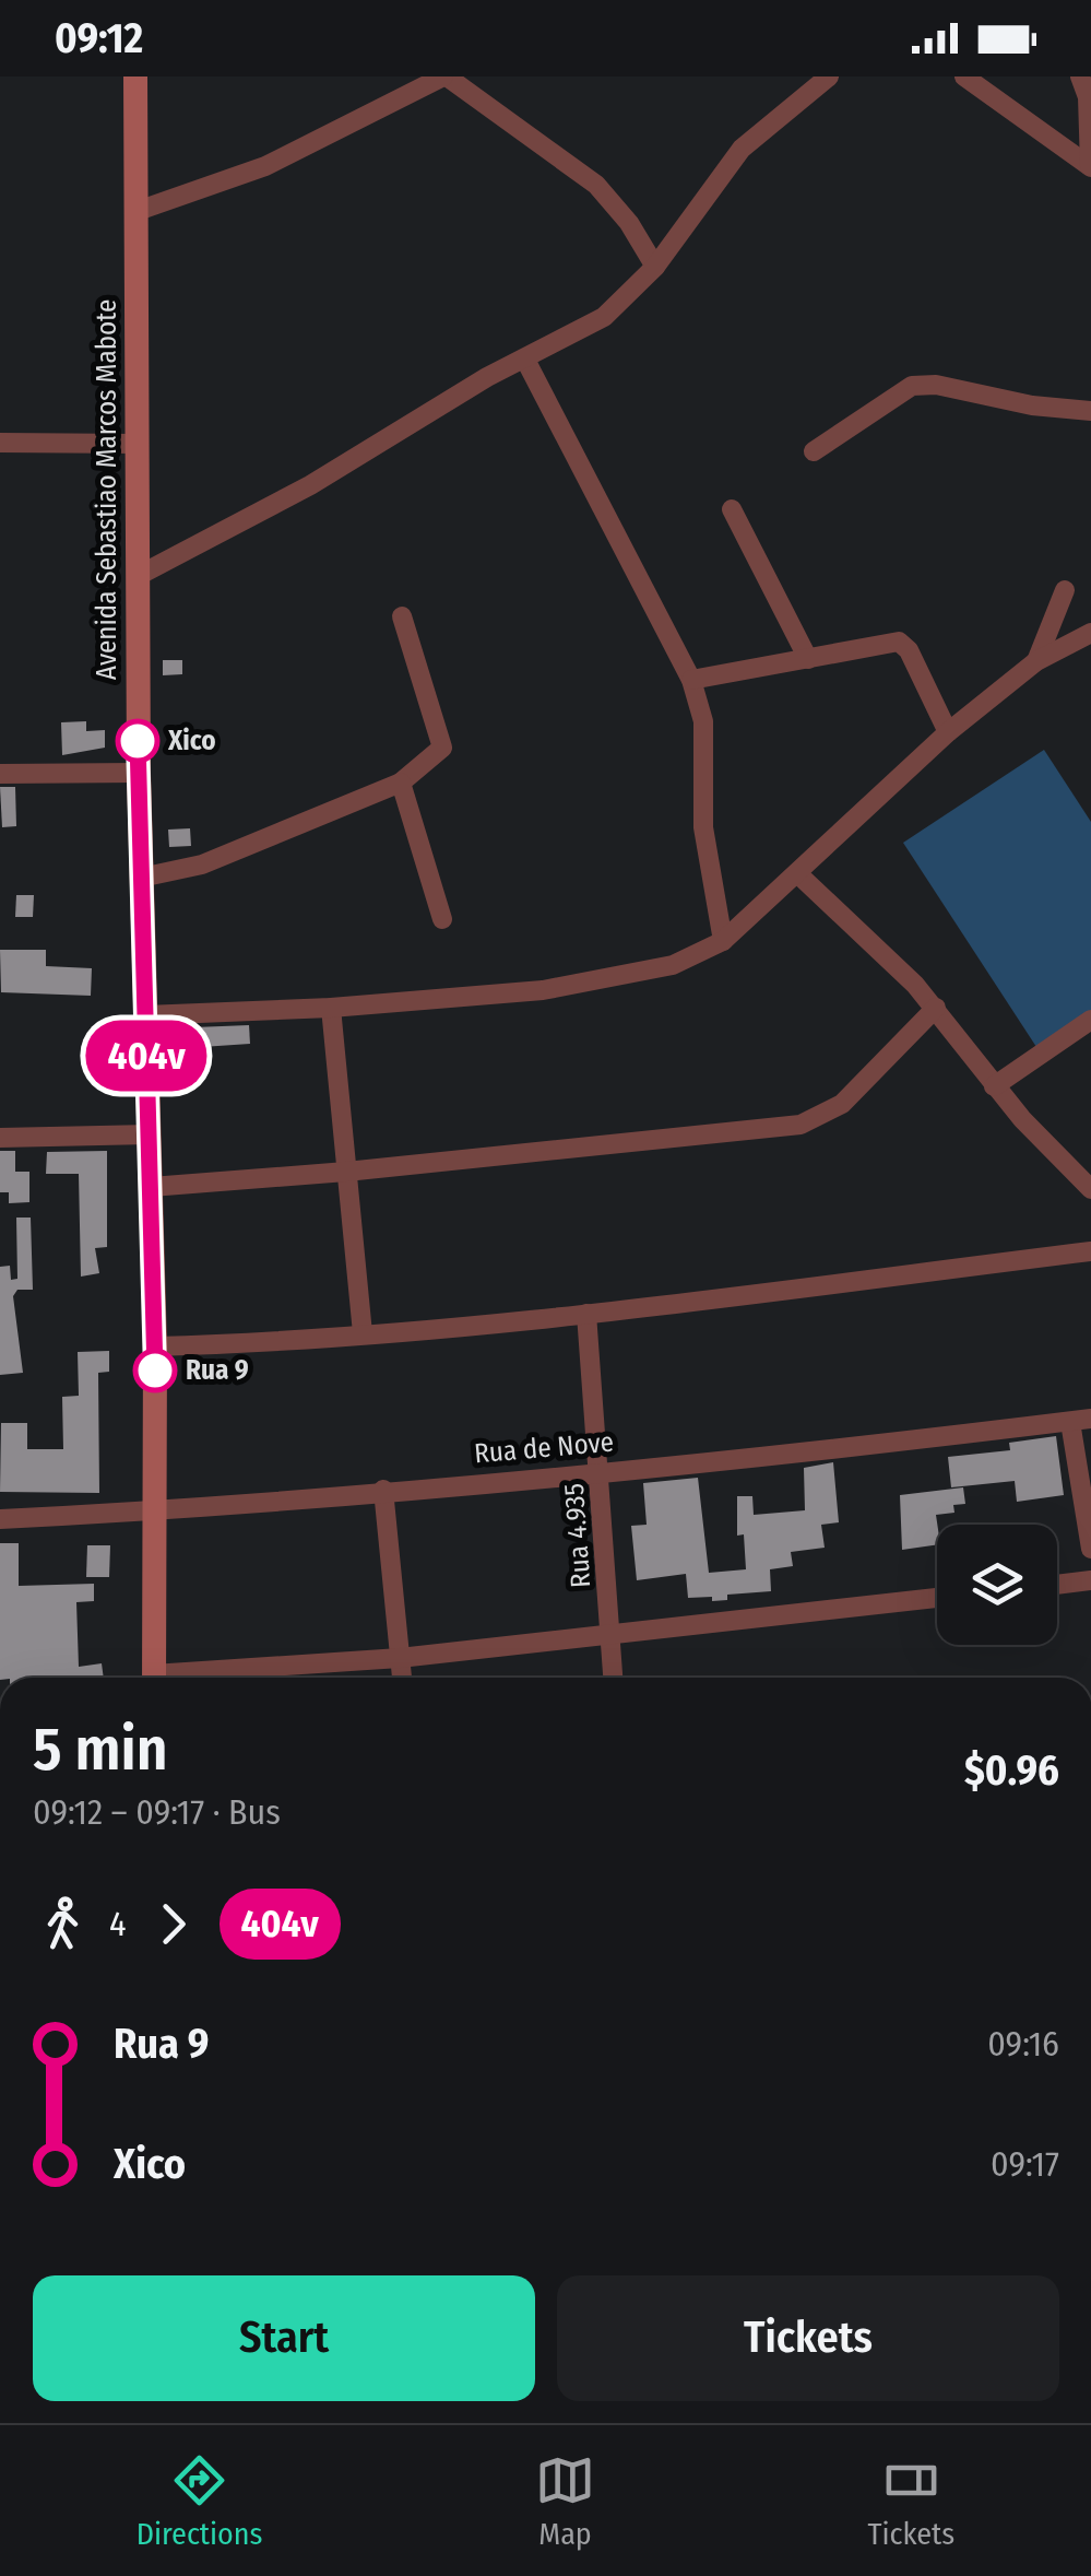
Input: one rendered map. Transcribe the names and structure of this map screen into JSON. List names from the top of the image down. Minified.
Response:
{"streets":{"main road":["Avenida Sebastiao Marcos Mabote"],"street":["Rua de Nove","Rua 4.935"]},"crossings":[["Avenida Sebastiao Marcos Mabote","Rua de Nove"],["Rua de Nove","Rua 4.935"]],"places":["Xico","Rua 9"],"lines":["bus line 404v"],"page":{"status":"09:12","on_map":"404v","heading":["5 min","09:12 – 09:17 · Bus","$0.96"],"legs":["4","404v"],"list":[{"name":"Rua 9","value":"09:16"},{"name":"Xico","value":"09:17"}],"buttons":["Start","Tickets"],"tabs":["Directions","Map","Tickets"]}}
